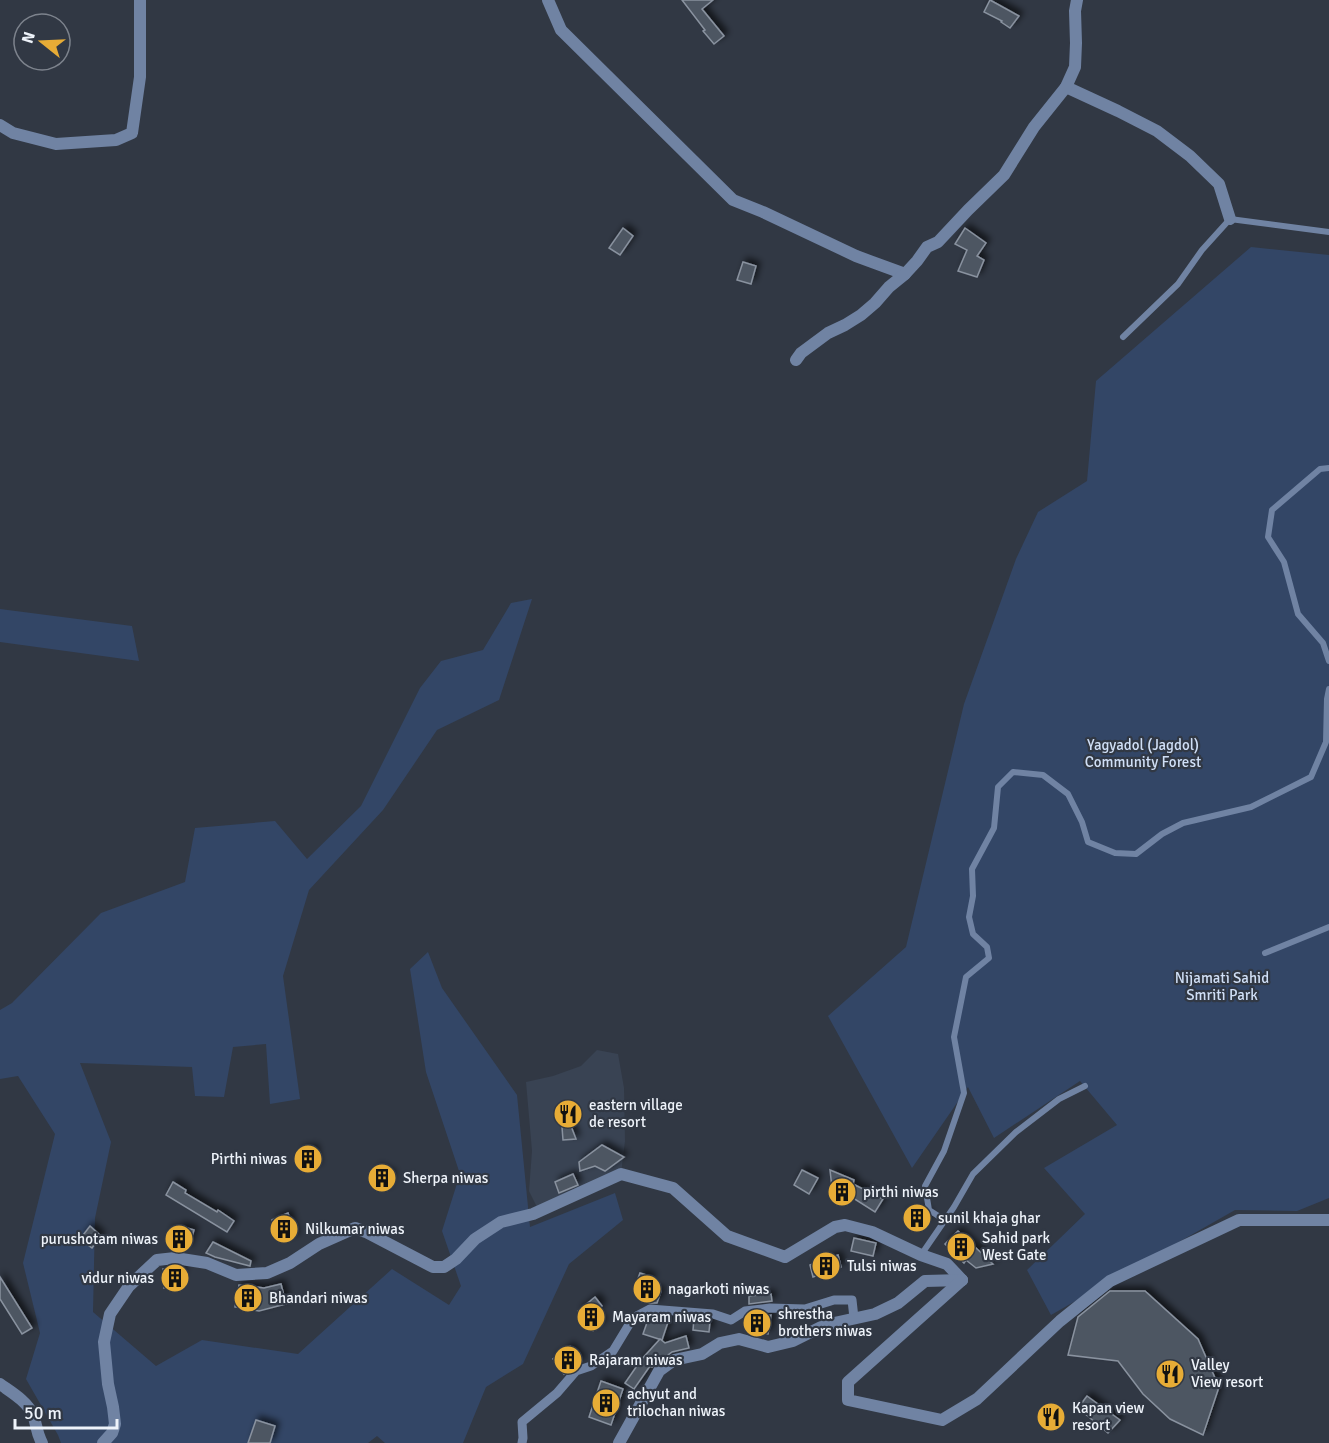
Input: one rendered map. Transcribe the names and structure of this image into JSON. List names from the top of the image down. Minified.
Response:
{"parks":["Yagyadol (Jagdol) Community Forest","Nijamati Sahid Smriti Park"],"places":{"restaurant":["eastern village de resort","Valley View resort","Kapan view resort"],"building":["Pirthi niwas","Sherpa niwas","pirthi niwas","sunil khaja ghar","Nilkumar niwas","purushotam niwas","Sahid park West Gate","Tulsi niwas","vidur niwas","nagarkoti niwas","Bhandari niwas","Mayaram niwas","shrestha brothers niwas","Rajaram niwas","achyut and trilochan niwas"]},"scale_bar":"50 m","north":"left"}
